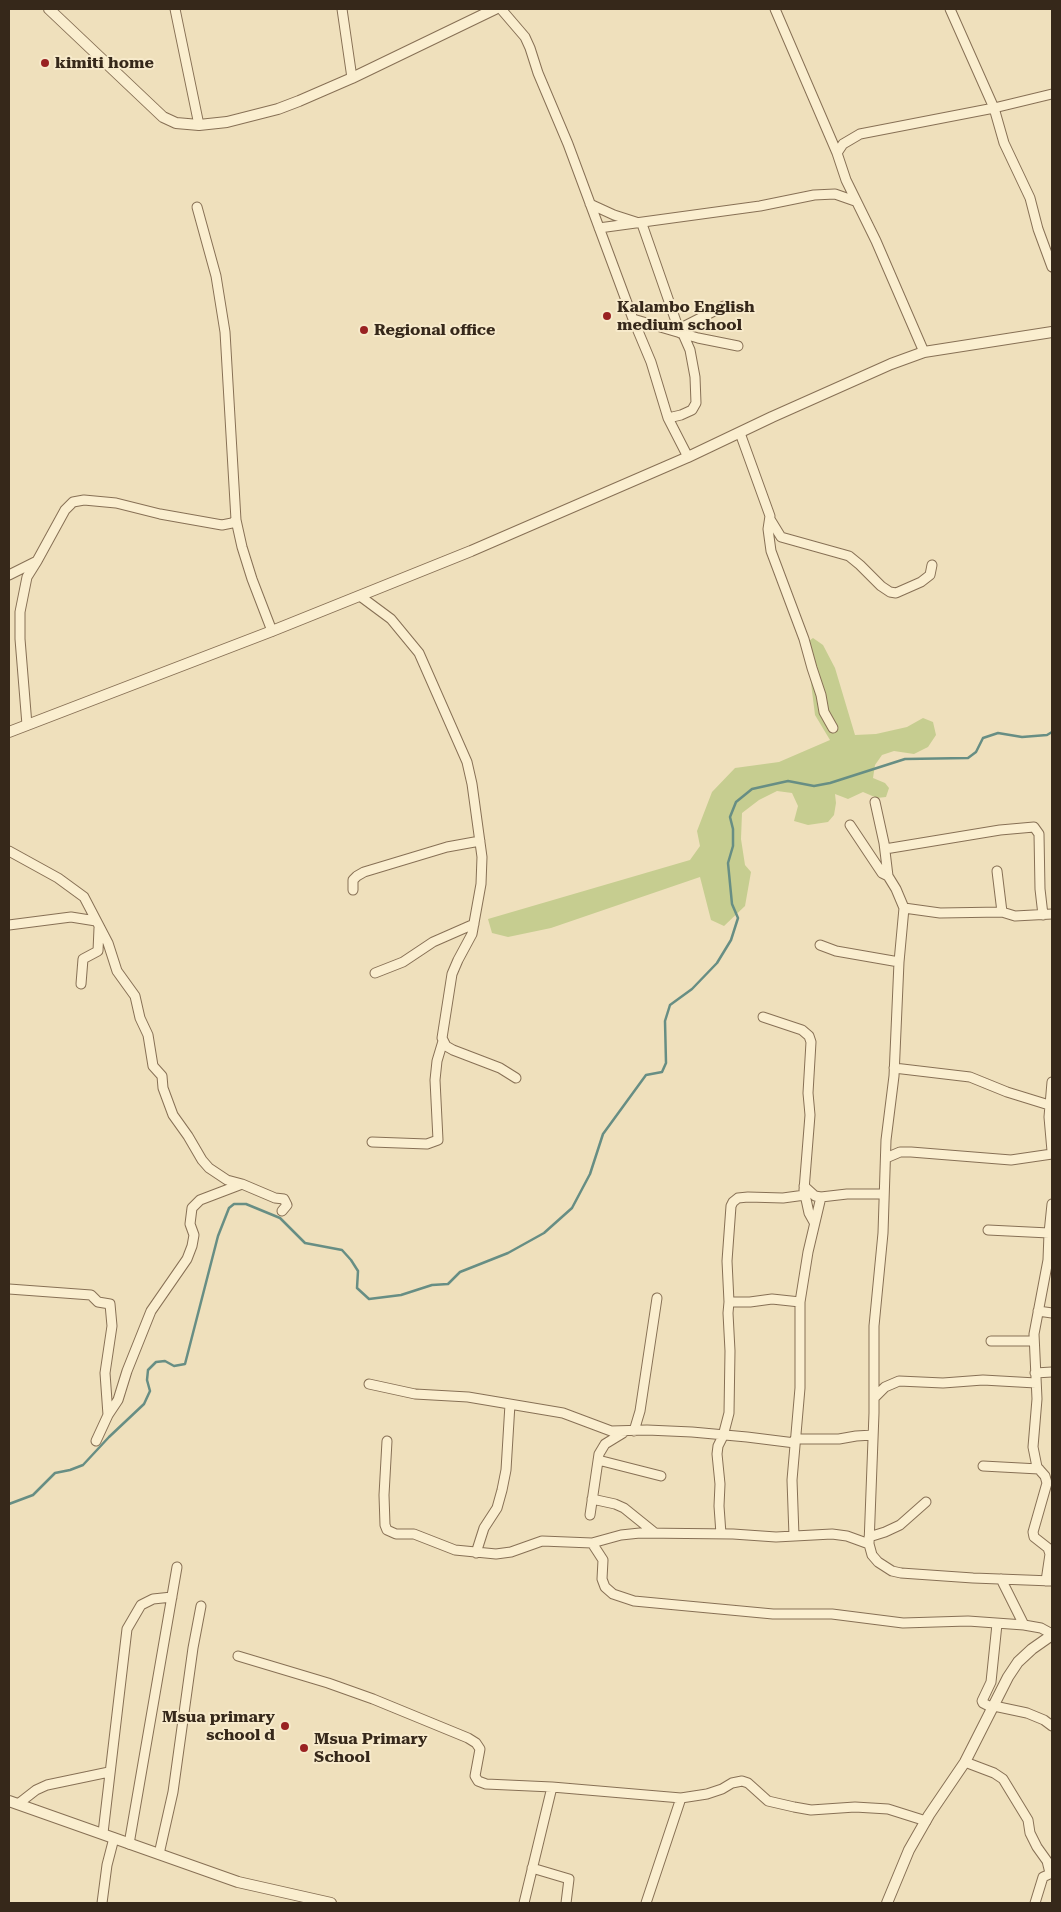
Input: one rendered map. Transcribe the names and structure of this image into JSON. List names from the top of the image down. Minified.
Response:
{"places":["kimiti home","Kalambo English medium school","Regional office","Msua primary school d","Msua Primary School"]}
